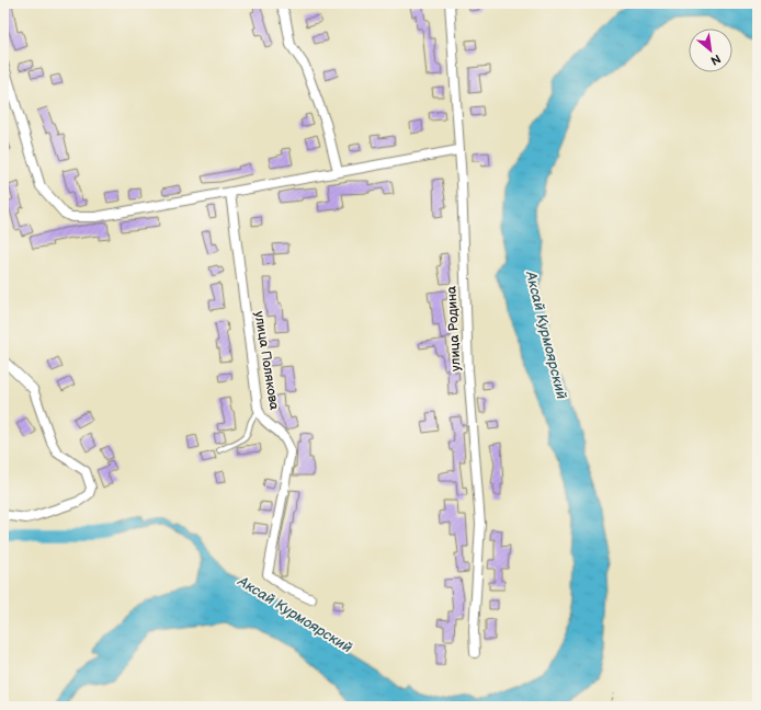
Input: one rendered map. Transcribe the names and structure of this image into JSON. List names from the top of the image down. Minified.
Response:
{"streets":{"street":["улица Родина","улица Полякова"]},"water":["Аксай Курмоярский"],"north":"bottom right"}
